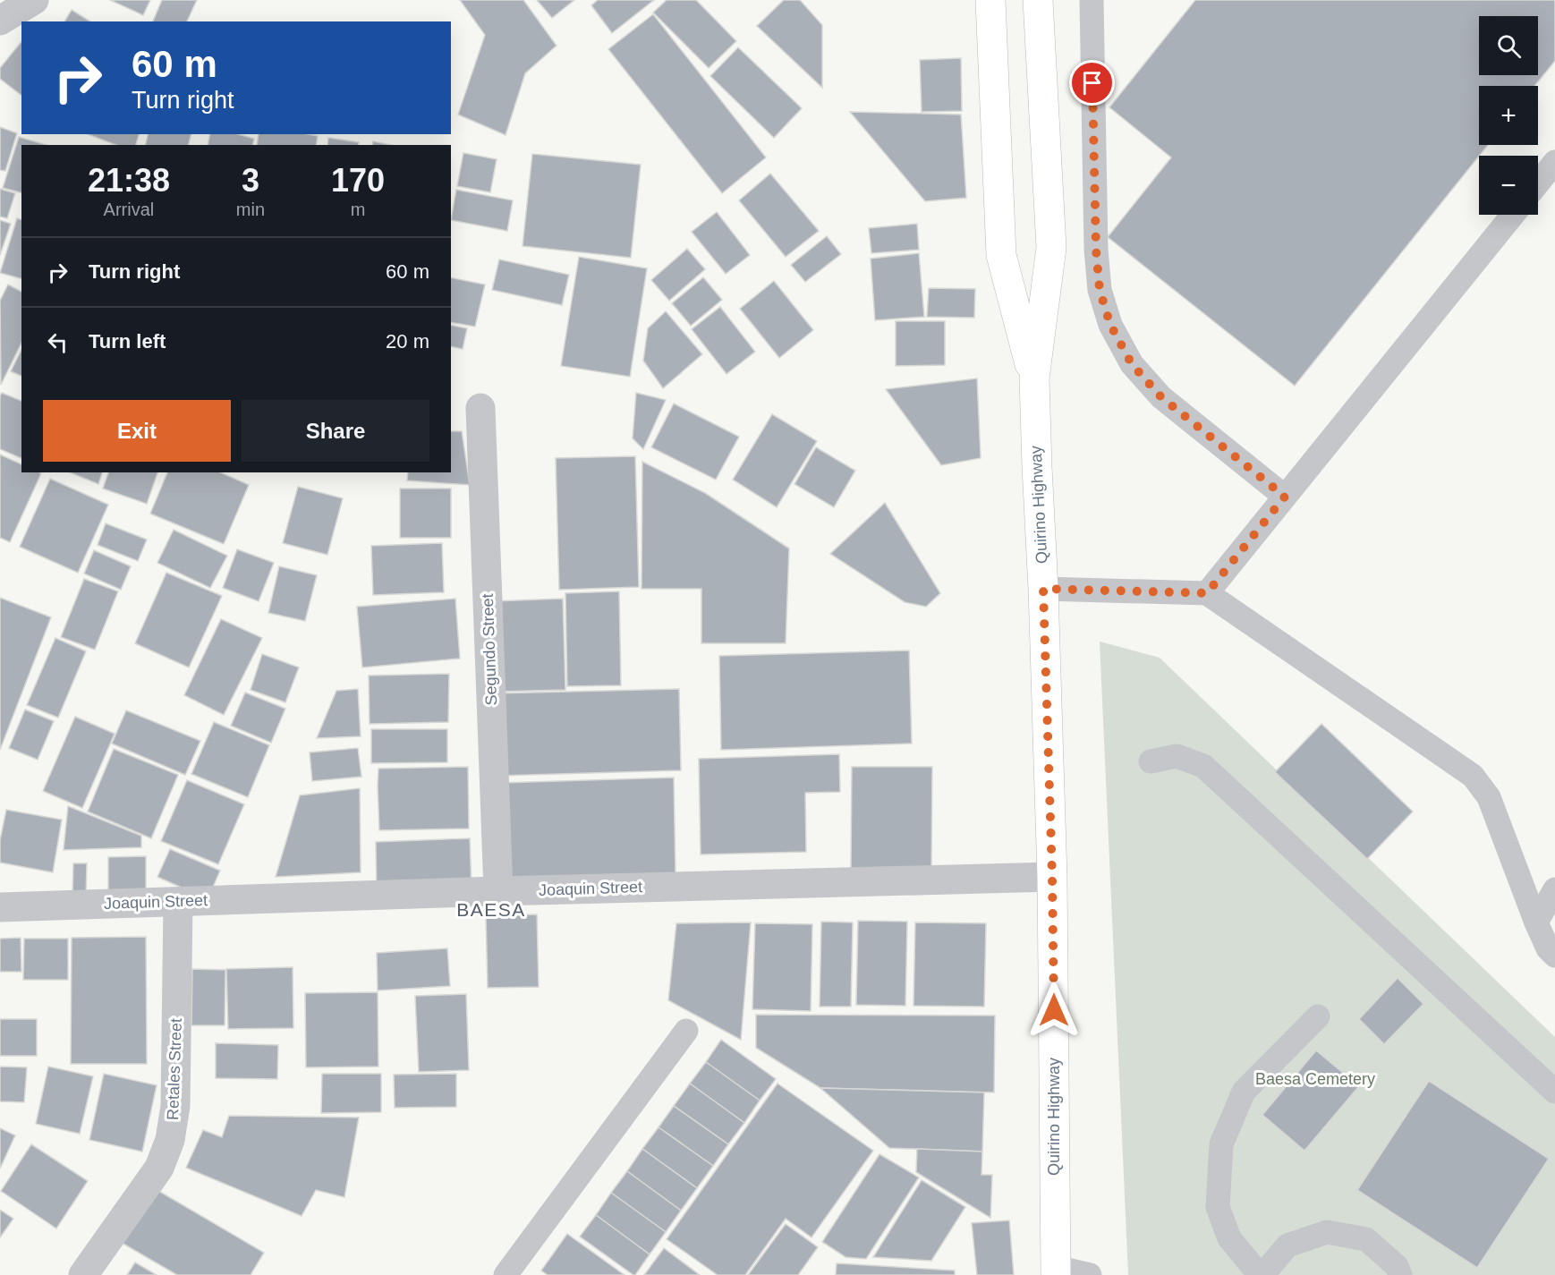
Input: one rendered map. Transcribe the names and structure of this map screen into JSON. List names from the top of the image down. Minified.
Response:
{"streets":{"main road":["Quirino Highway"],"street":["Segundo Street","Joaquin Street","Retales Street"]},"crossings":[["Quirino Highway","Joaquin Street"],["Segundo Street","Joaquin Street"],["Joaquin Street","Retales Street"]],"districts":["BAESA"],"parks":["Baesa Cemetery"],"page":{"map_buttons":["+","−"],"turn":["60 m","Turn right"],"eta":["21:38","Arrival","3","min","170","m"],"list":[{"name":"Turn right","value":"60 m"},{"name":"Turn left","value":"20 m"}],"buttons":["Exit","Share"]}}
